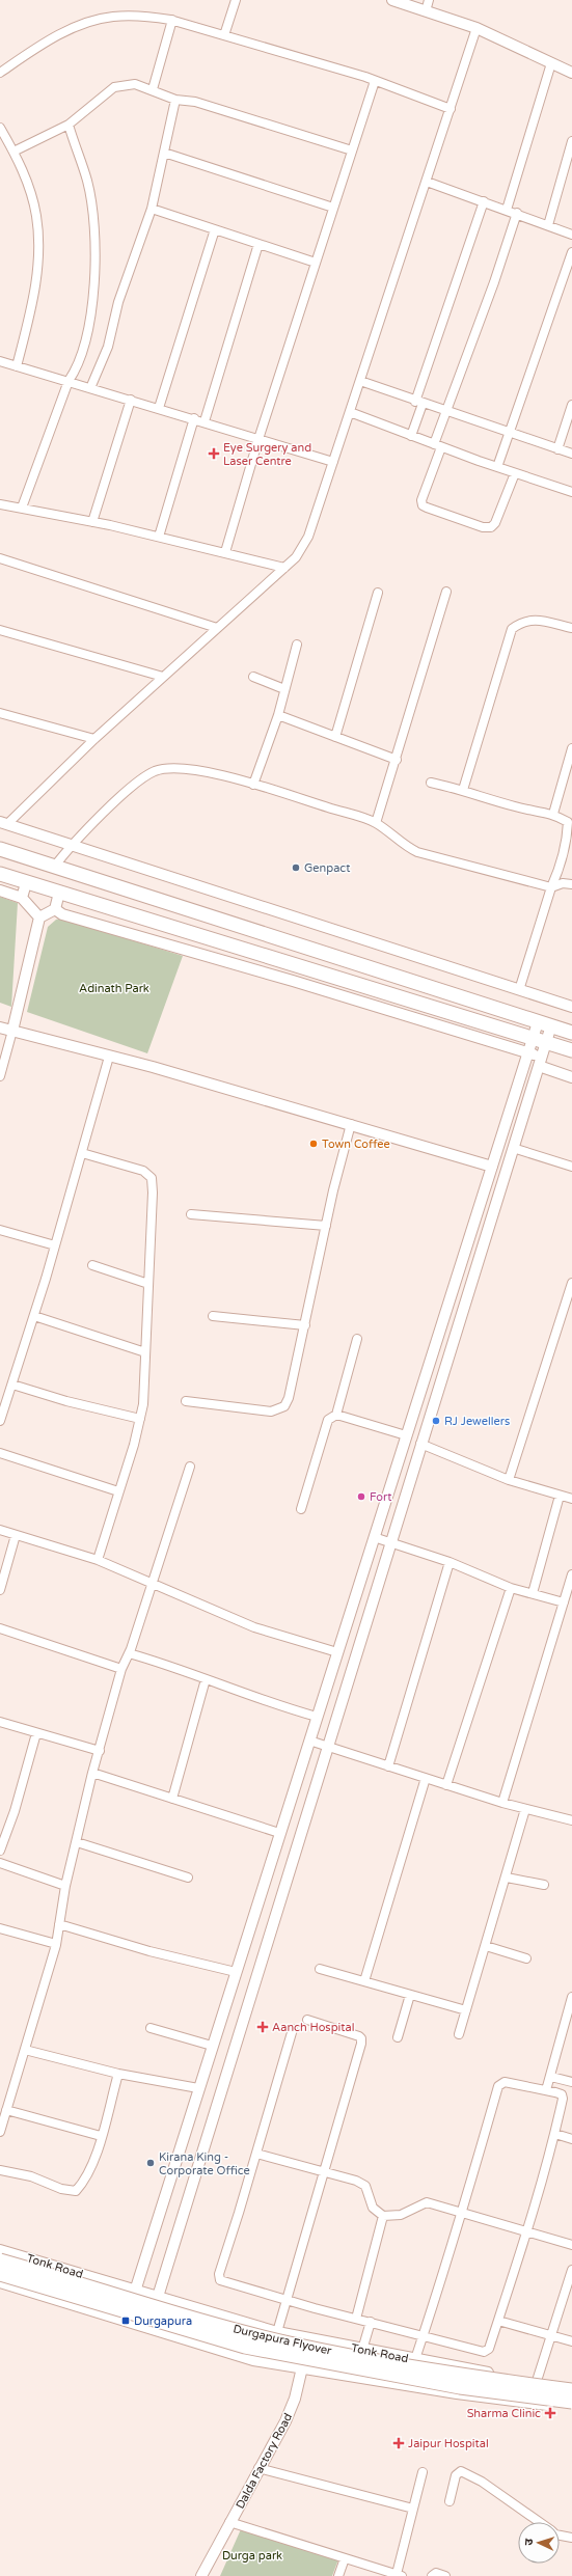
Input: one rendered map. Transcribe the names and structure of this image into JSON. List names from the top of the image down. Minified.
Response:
{"streets":{"main road":["Durgapura Flyover"],"street":["Tonk Road","Dalda Factory Road"]},"crossings":[["Tonk Road","Dalda Factory Road"]],"parks":["Adinath Park","Durga park"],"places":{"health":["Eye Surgery and Laser Centre","Aanch Hospital","Sharma Clinic","Jaipur Hospital"],"other":["Genpact","Town Coffee","RJ Jewellers","Fort","Kirana King - Corporate Office"],"transit":["Durgapura"]},"north":"left"}
